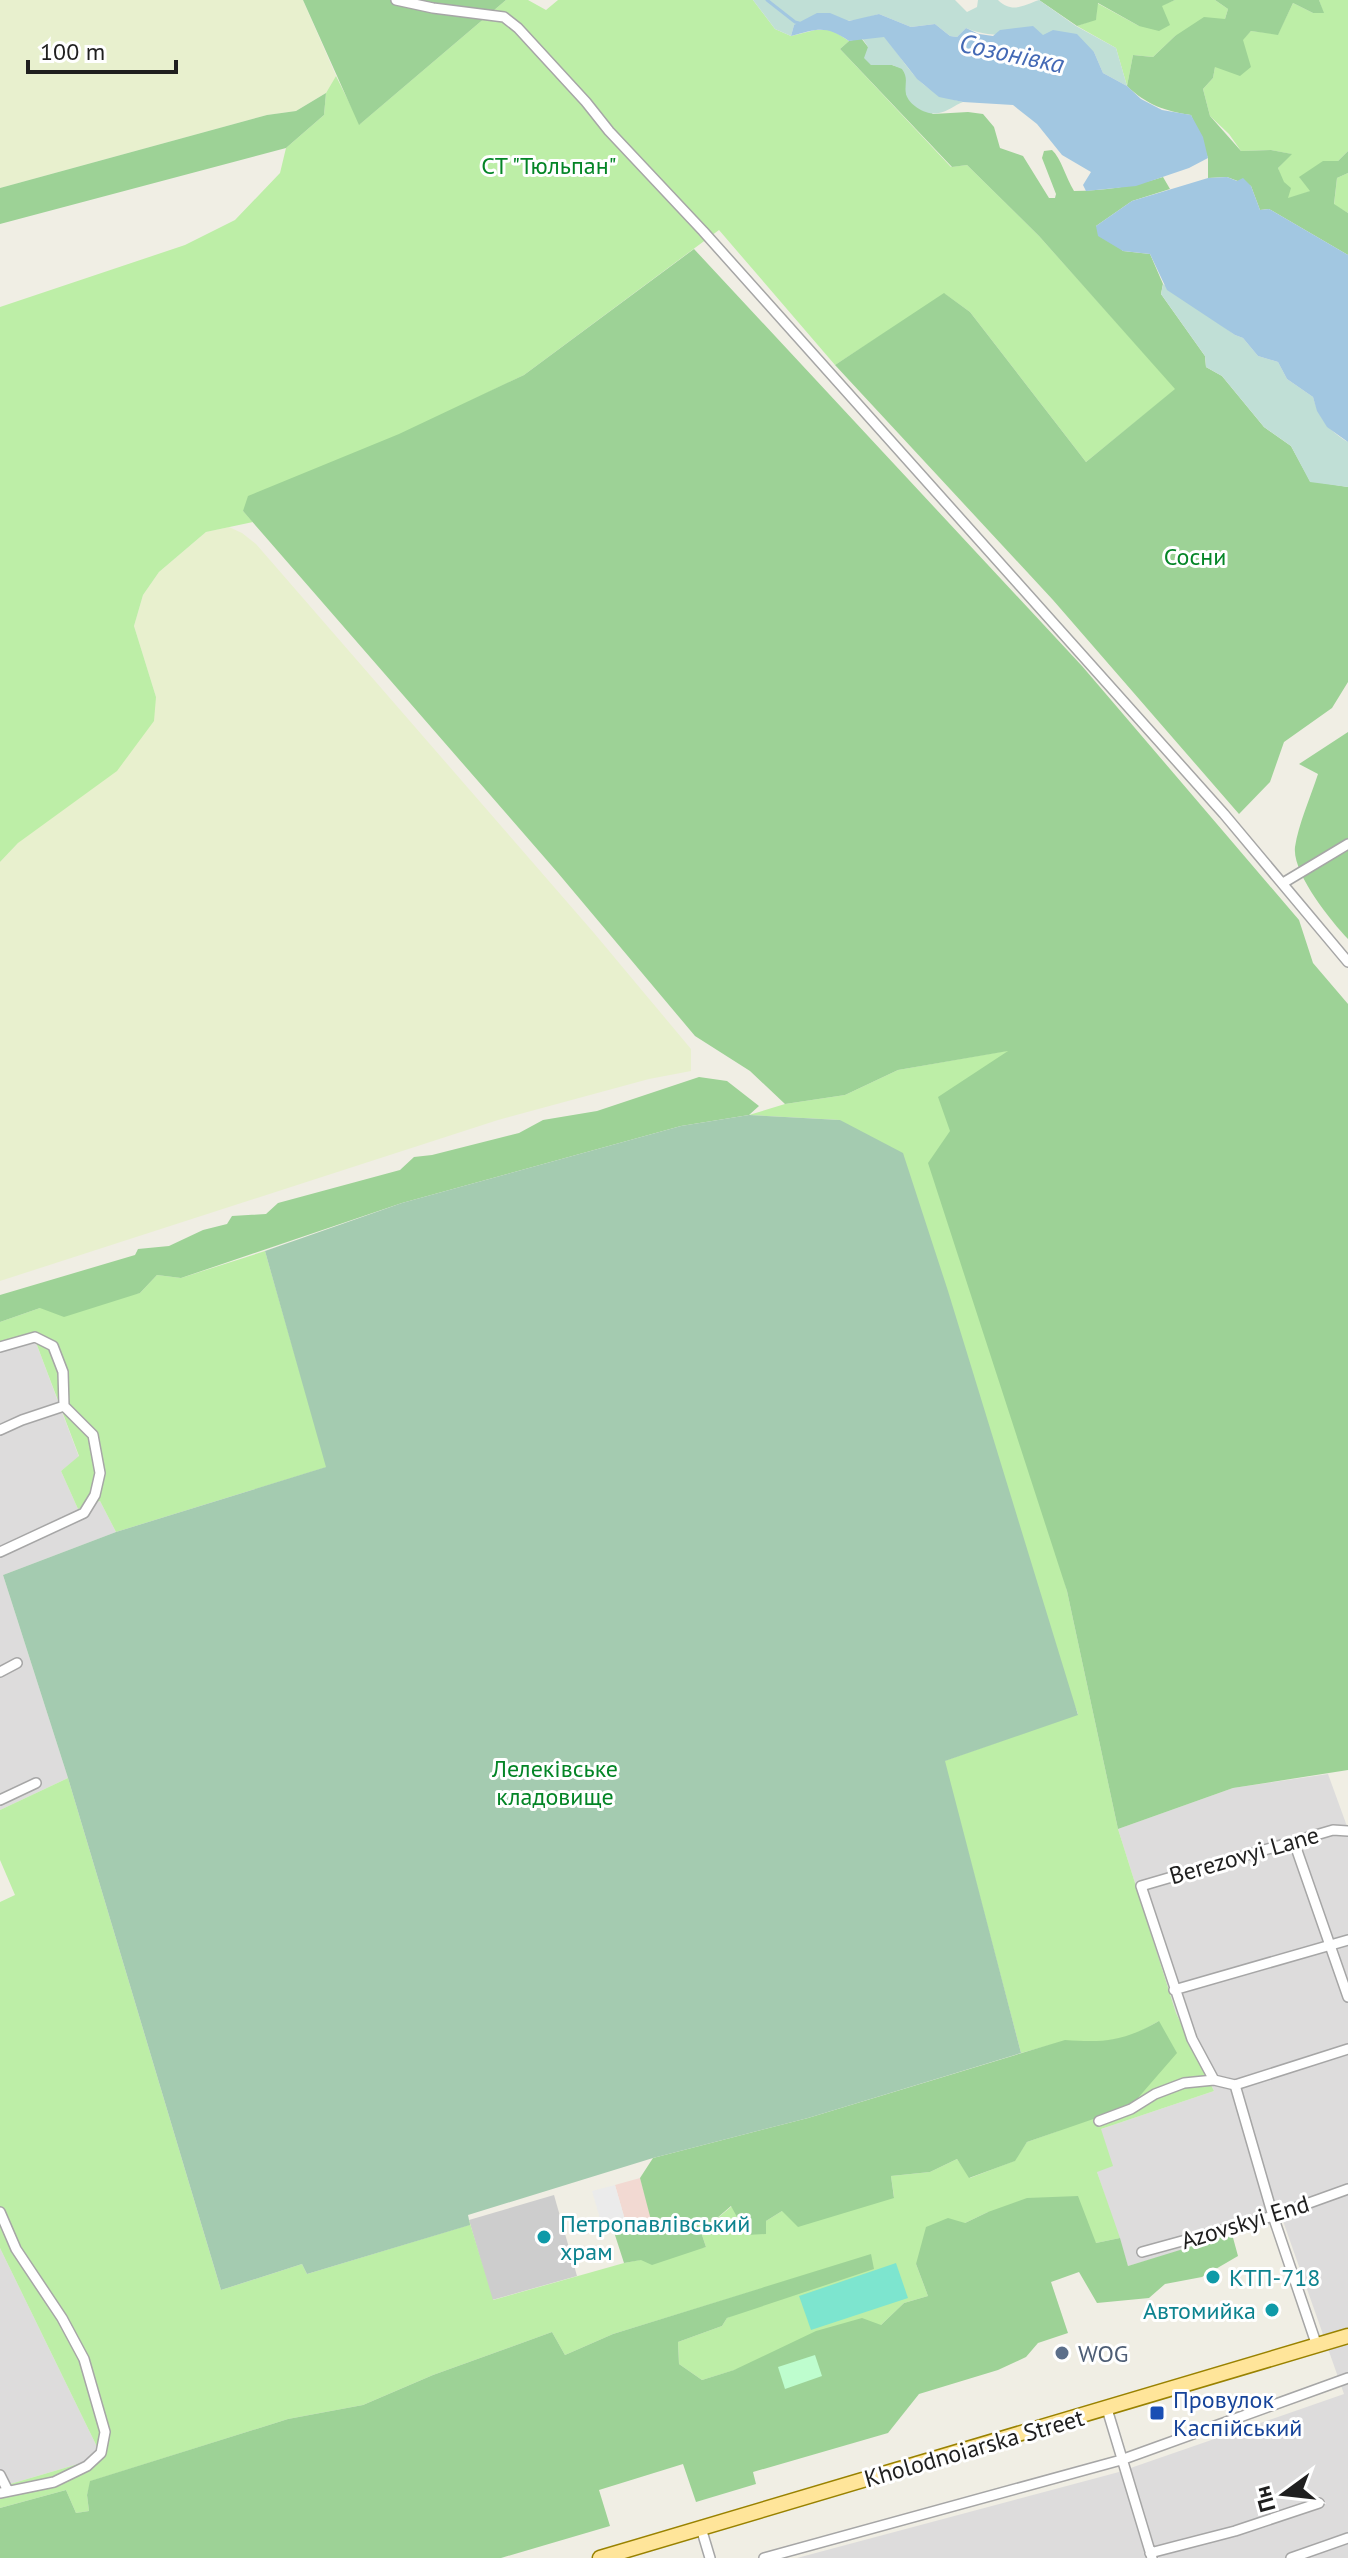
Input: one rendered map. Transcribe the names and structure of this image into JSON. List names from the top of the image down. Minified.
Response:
{"streets":{"main road":["Kholodnoiarska Street"],"street":["Berezovyi Lane","Azovskyi End"]},"water":["Созонівка"],"parks":["СТ \"Тюльпан\"","Сосни","Лелеківське кладовище"],"places":{"other":["Петропавлівський храм","КТП-718","Автомийка","WOG"],"transit":["Провулок Каспійський"]},"scale_bar":"100 m","north":"left"}
